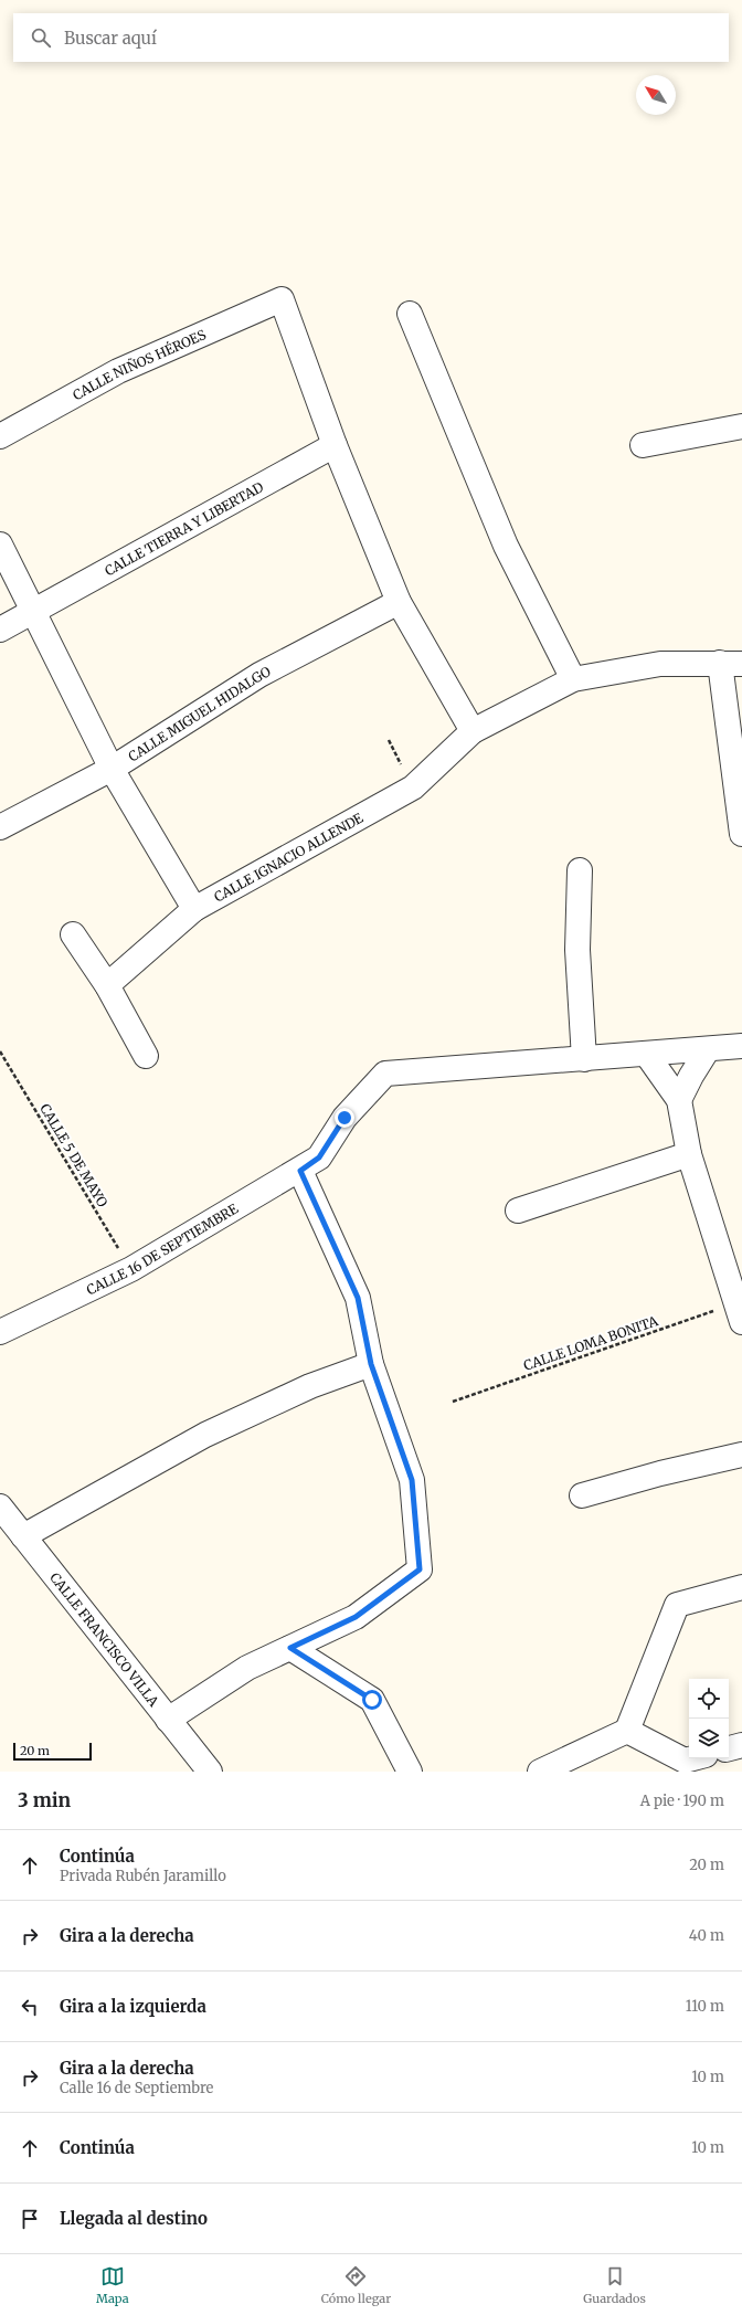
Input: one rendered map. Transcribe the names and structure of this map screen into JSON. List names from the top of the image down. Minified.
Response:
{"streets":{"street":["CALLE NIÑOS HÉROES","CALLE TIERRA Y LIBERTAD","CALLE MIGUEL HIDALGO","CALLE IGNACIO ALLENDE","CALLE 16 DE SEPTIEMBRE","CALLE FRANCISCO VILLA"],"path":["CALLE 5 DE MAYO","CALLE LOMA BONITA"]},"crossings":[["CALLE NIÑOS HÉROES","CALLE TIERRA Y LIBERTAD"],["CALLE 5 DE MAYO","CALLE 16 DE SEPTIEMBRE"]],"scale_bar":"20 m","north":"top left","page":{"search":"Buscar aquí","scale":"20 m","heading":["3 min","A pie · 190 m"],"list":[["Continúa","Privada Rubén Jaramillo","20 m"],["Gira a la derecha","40 m"],["Gira a la izquierda","110 m"],["Gira a la derecha","Calle 16 de Septiembre","10 m"],["Continúa","10 m"],"Llegada al destino"],"nav":["Mapa","Cómo llegar","Guardados"]}}
